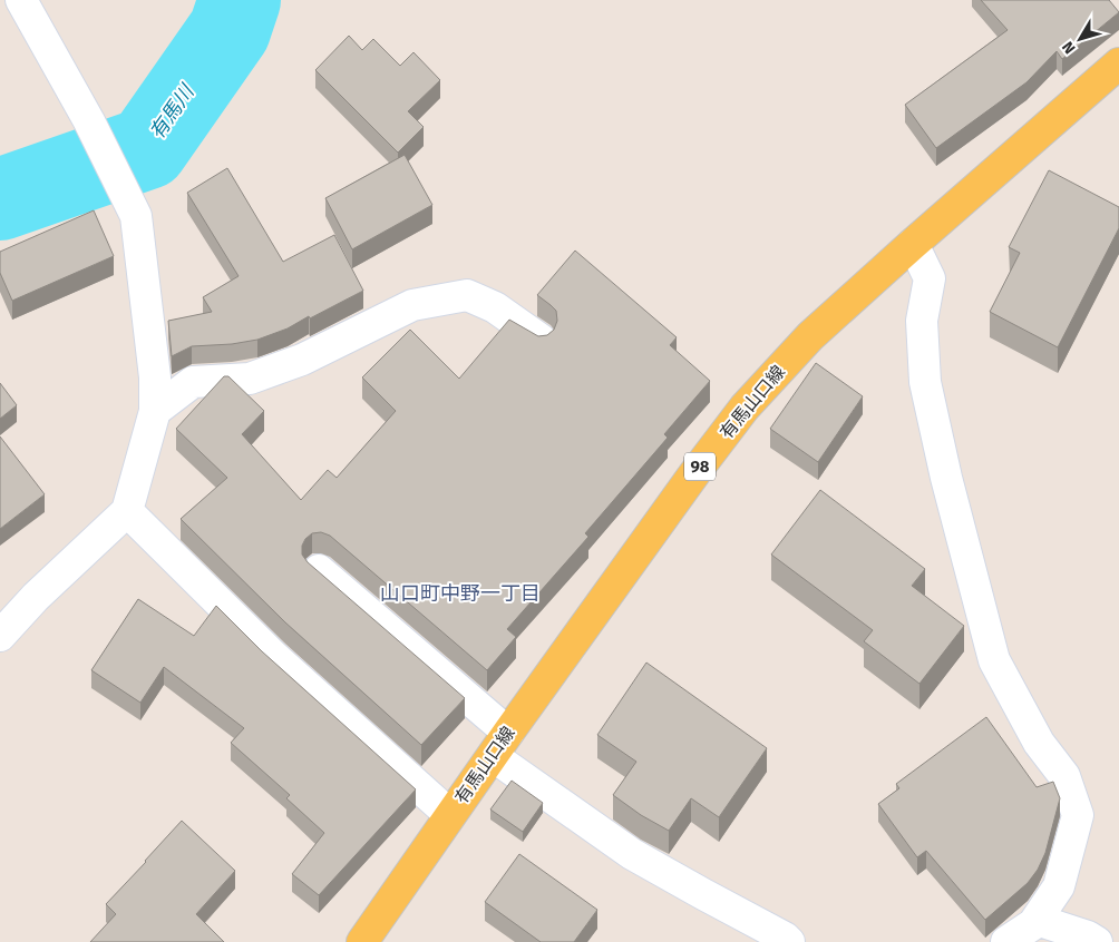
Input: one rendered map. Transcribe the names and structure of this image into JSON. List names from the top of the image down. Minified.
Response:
{"streets":{"main road":["有馬山口線","98"]},"districts":["山口町中野一丁目"],"water":["有馬川"],"north":"bottom left"}
